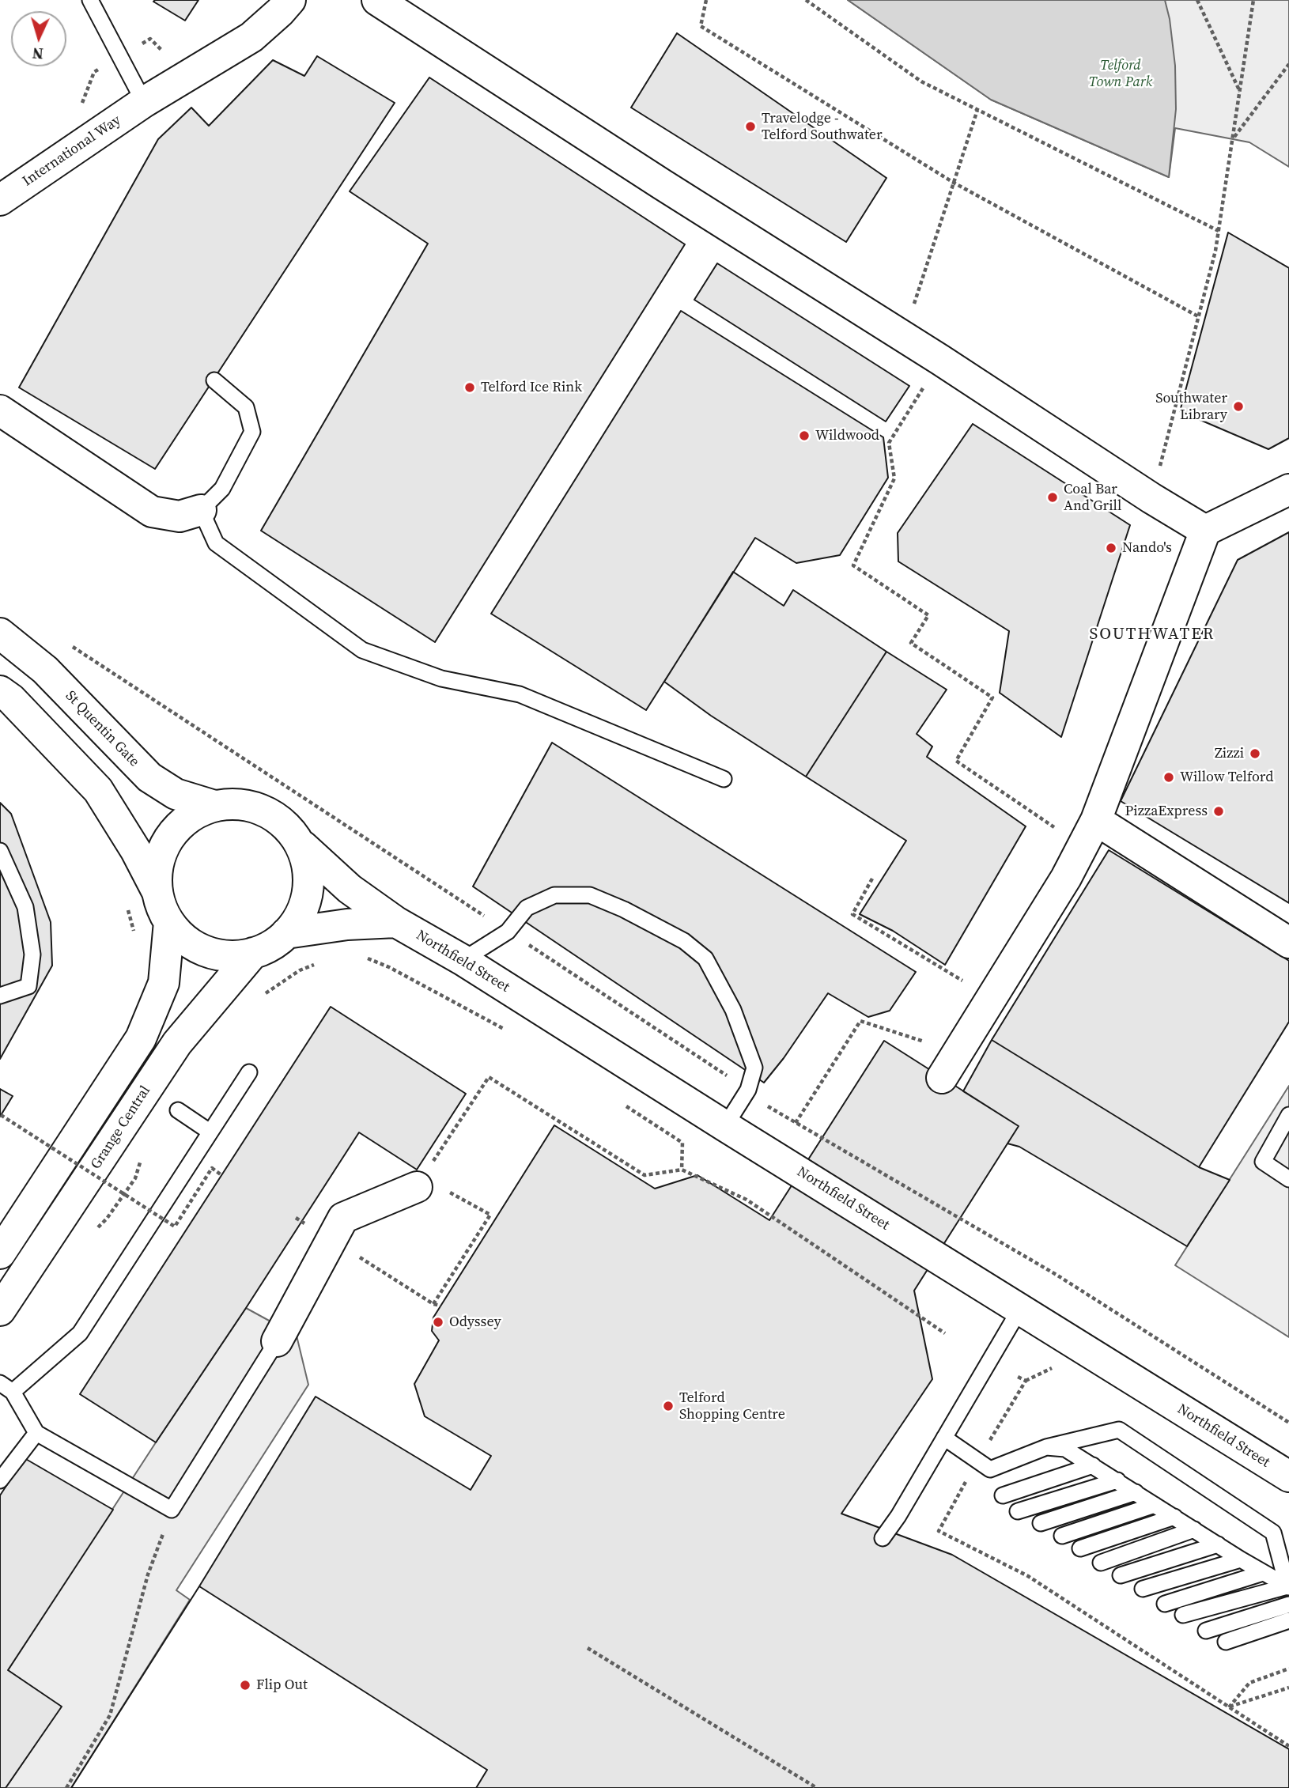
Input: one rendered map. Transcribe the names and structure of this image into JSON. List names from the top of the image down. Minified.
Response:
{"streets":{"street":["International Way","St Quentin Gate","Northfield Street","Grange Central"]},"crossings":[["St Quentin Gate","Northfield Street"],["St Quentin Gate","Grange Central"],["Northfield Street","Grange Central"]],"districts":["SOUTHWATER"],"parks":["Telford Town Park"],"places":["Travelodge - Telford Southwater","Telford Ice Rink","Southwater Library","Wildwood","Coal Bar And Grill","Nando's","Zizzi","Willow Telford","PizzaExpress","Odyssey","Telford Shopping Centre","Flip Out"],"north":"bottom"}
